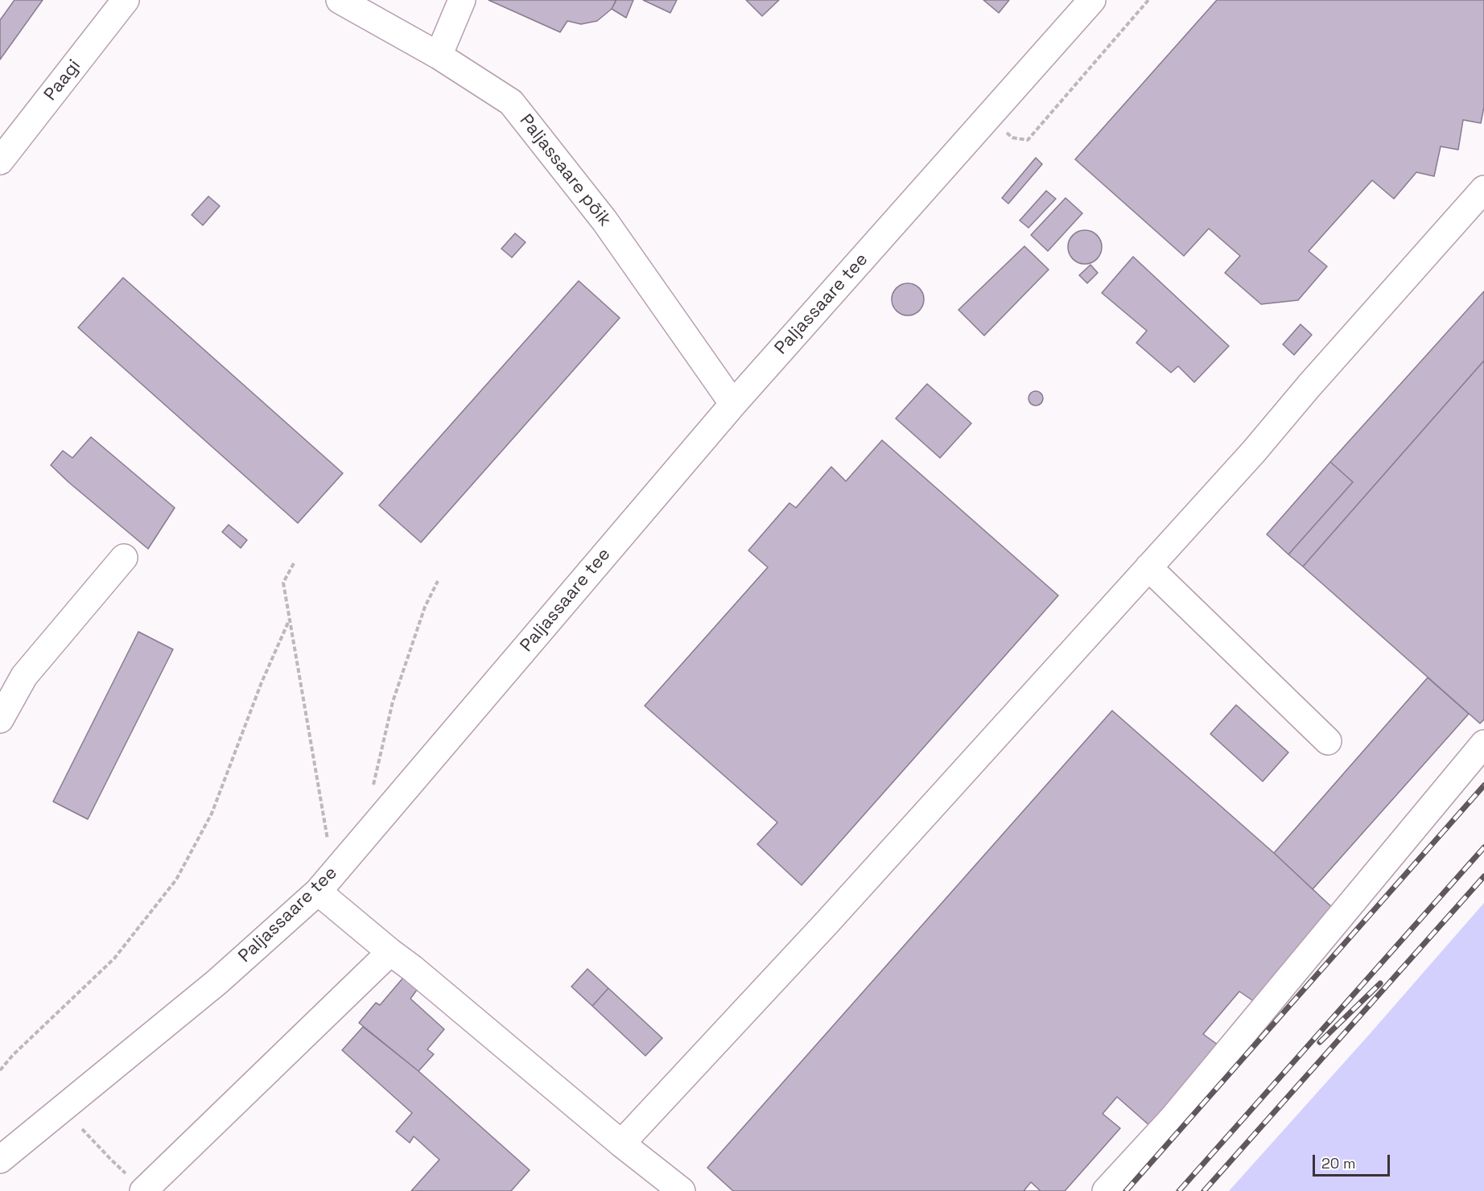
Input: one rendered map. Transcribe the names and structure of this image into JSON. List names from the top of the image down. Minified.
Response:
{"streets":{"street":["Paagi","Paljassaare põik","Paljassaare tee"]},"crossings":[["Paljassaare põik","Paljassaare tee"]],"scale_bar":"20 m"}
